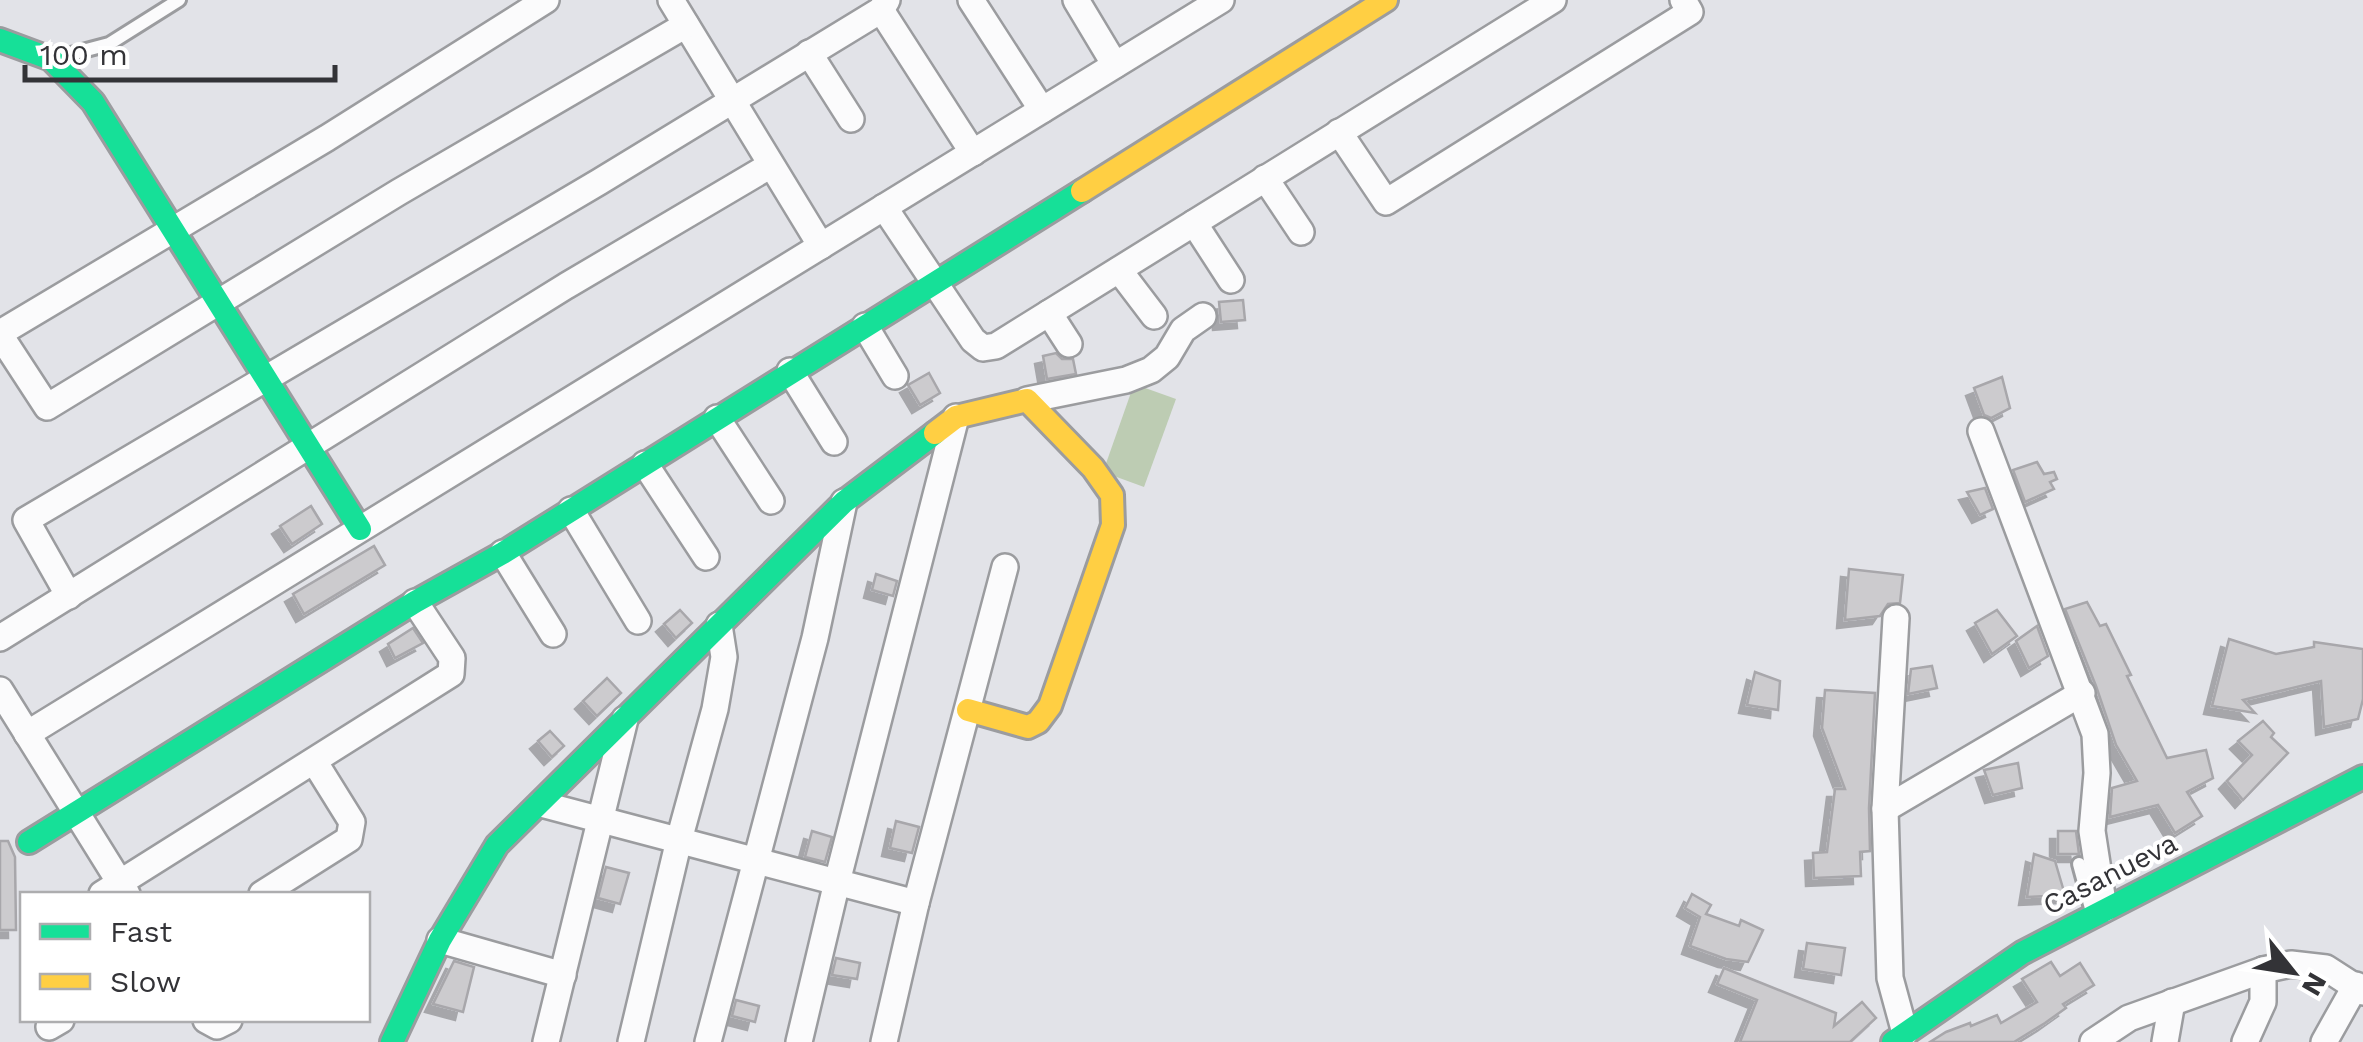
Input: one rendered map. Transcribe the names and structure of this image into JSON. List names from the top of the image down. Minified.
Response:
{"streets":{"street":["Casanueva"]},"legend":["Fast","Slow"],"scale_bar":"100 m","north":"bottom right"}
